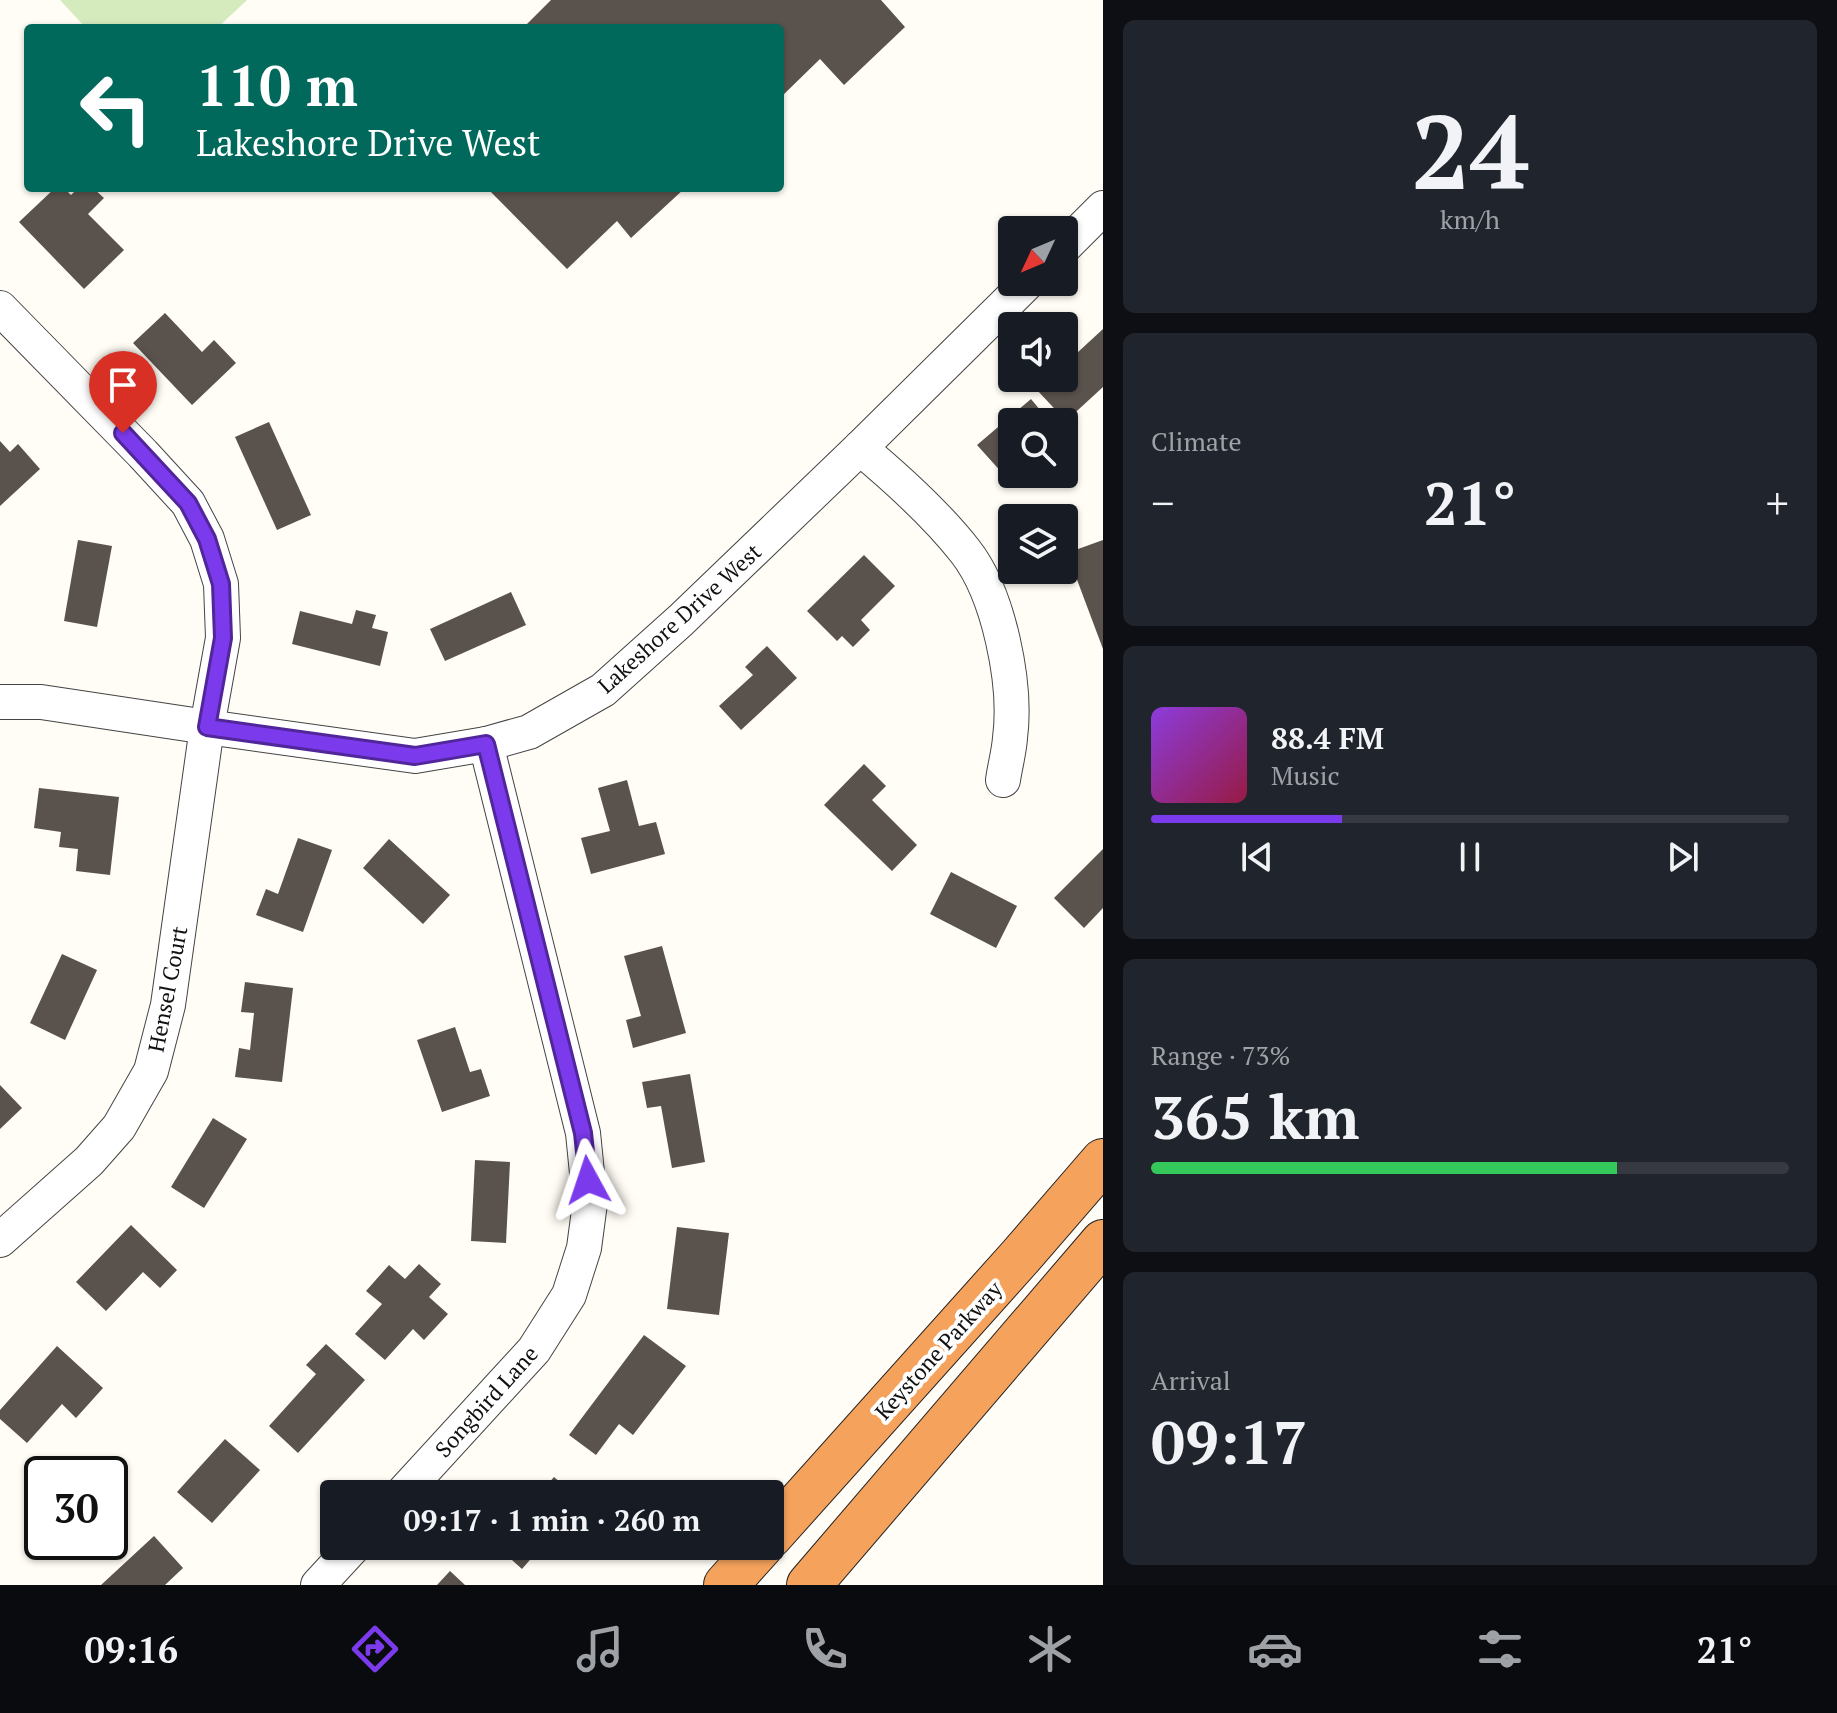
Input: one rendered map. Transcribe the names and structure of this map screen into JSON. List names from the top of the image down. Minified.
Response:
{"streets":{"highway":["Keystone Parkway"],"street":["Lakeshore Drive West","Hensel Court","Songbird Lane"]},"crossings":[["Lakeshore Drive West","Hensel Court"],["Lakeshore Drive West","Songbird Lane"]],"north":"bottom left","page":{"tile":[["24","km/h"],"Climate",["Range · 73%","365 km"],["Arrival","09:17"]],"turn":["110 m","Lakeshore Drive West"],"heat":["−","21°","+"],"song":["88.4 FM","Music"],"limit":"30","trip":"09:17 · 1 min · 260 m","tabs":["09:16","21°"]}}
